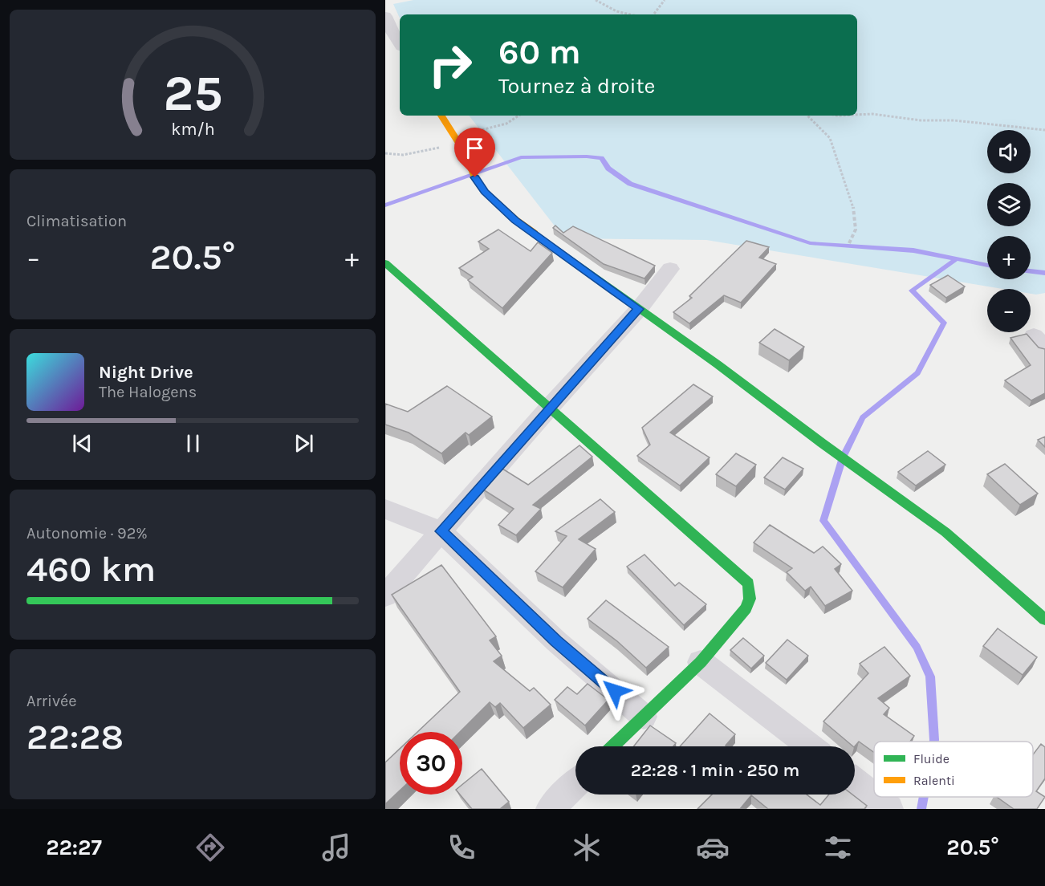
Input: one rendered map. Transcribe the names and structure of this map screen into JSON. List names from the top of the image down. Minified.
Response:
{"legend":["Fluide","Ralenti"],"page":{"turn":["60 m","Tournez à droite"],"map_buttons":["+","−"],"tile":["Climatisation",["Autonomie · 92%","460 km"],["Arrivée","22:28"]],"heat":["−","20.5°","+"],"song":["Night Drive","The Halogens"],"limit":"30","trip":"22:28 · 1 min · 250 m","tabs":["22:27","20.5°"],"gauge":["25","km/h"]}}
